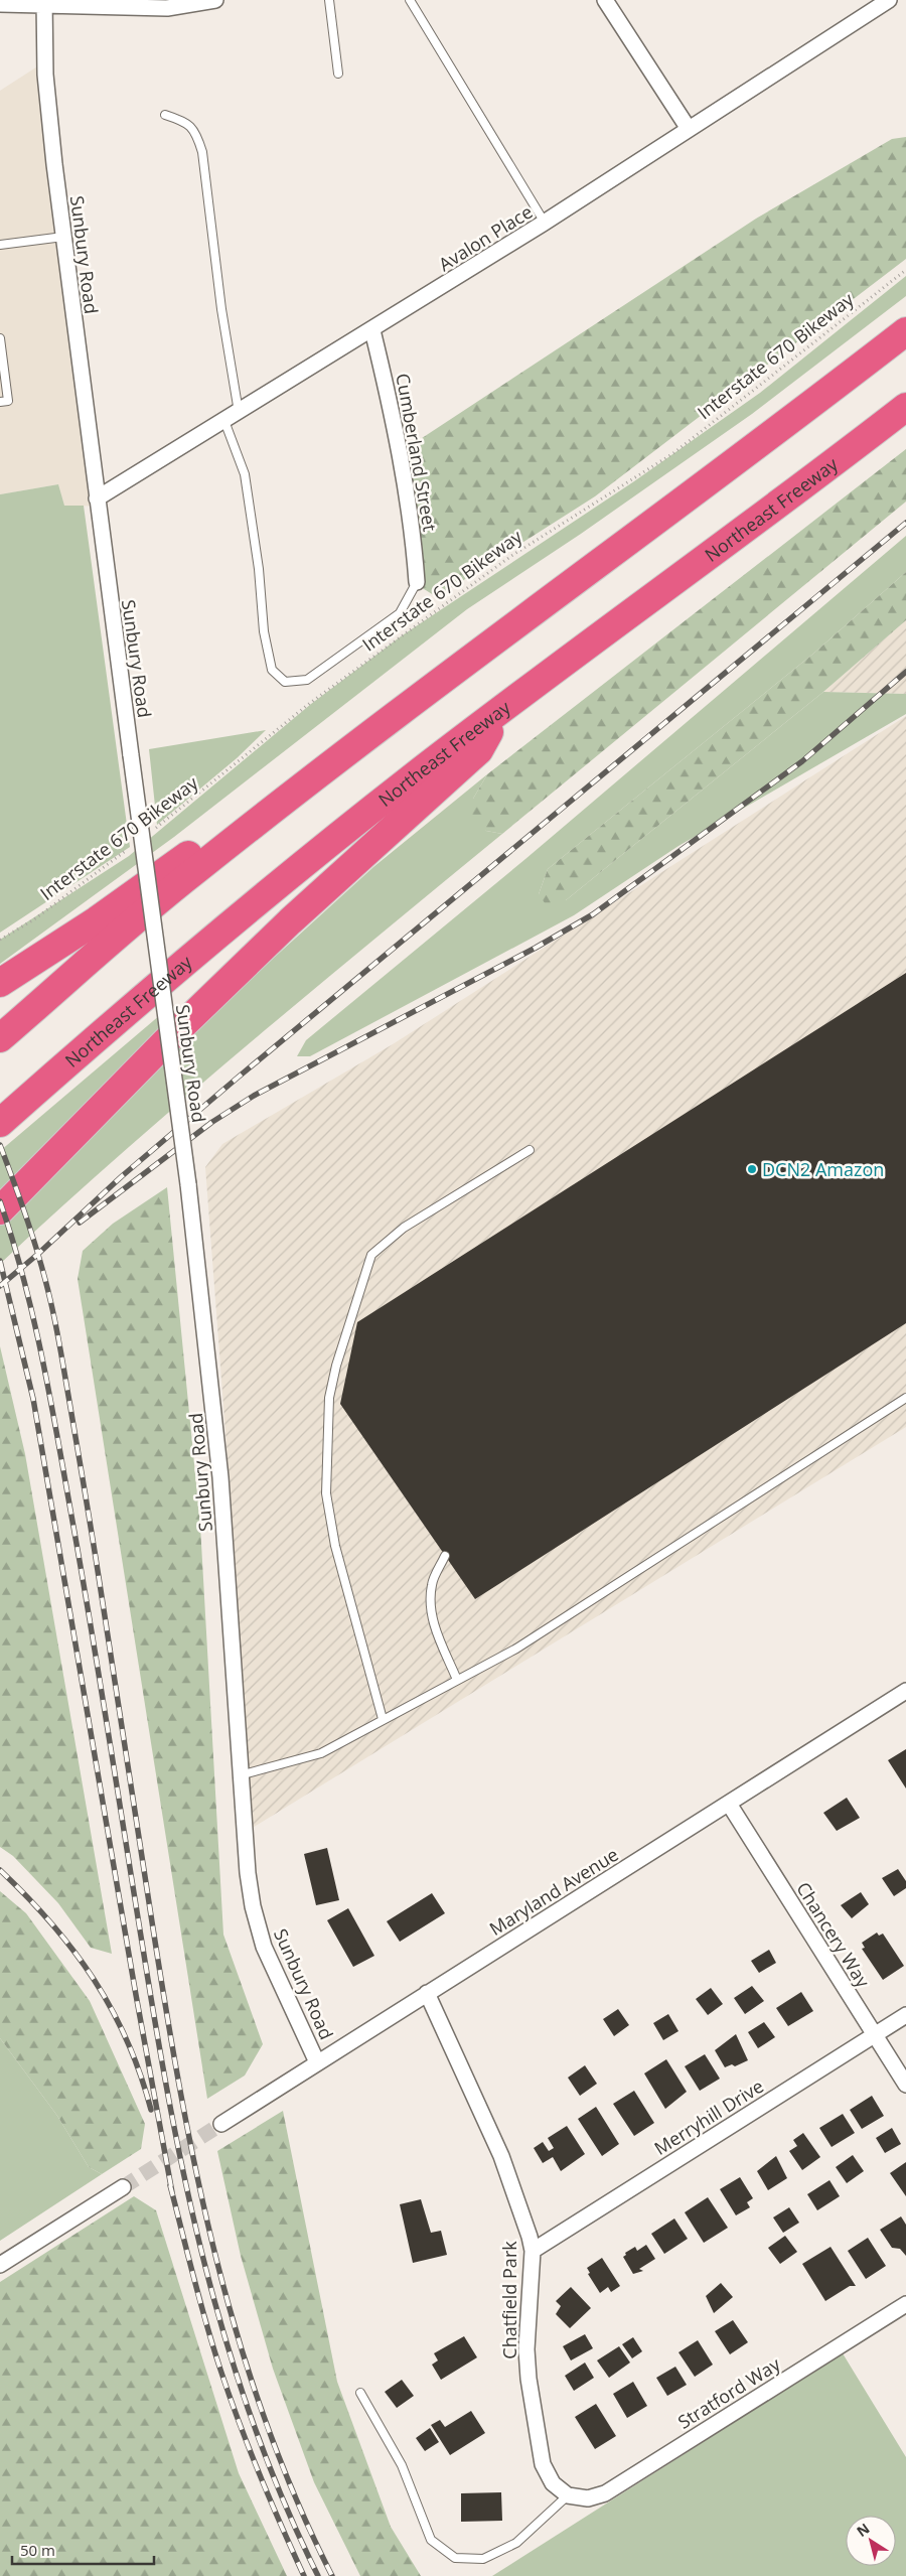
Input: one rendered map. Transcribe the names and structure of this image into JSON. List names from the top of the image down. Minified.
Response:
{"streets":{"highway":["Northeast Freeway"],"street":["Avalon Place","Sunbury Road","Cumberland Street","Maryland Avenue","Chancery Way","Merryhill Drive","Chatfield Park","Stratford Way"],"path":["Interstate 670 Bikeway"]},"crossings":[["Avalon Place","Sunbury Road"],["Avalon Place","Cumberland Street"],["Sunbury Road","Maryland Avenue"],["Maryland Avenue","Chancery Way"],["Maryland Avenue","Chatfield Park"],["Chancery Way","Merryhill Drive"],["Merryhill Drive","Chatfield Park"],["Chatfield Park","Stratford Way"]],"places":["DCN2 Amazon"],"scale_bar":"50 m","north":"top left"}
